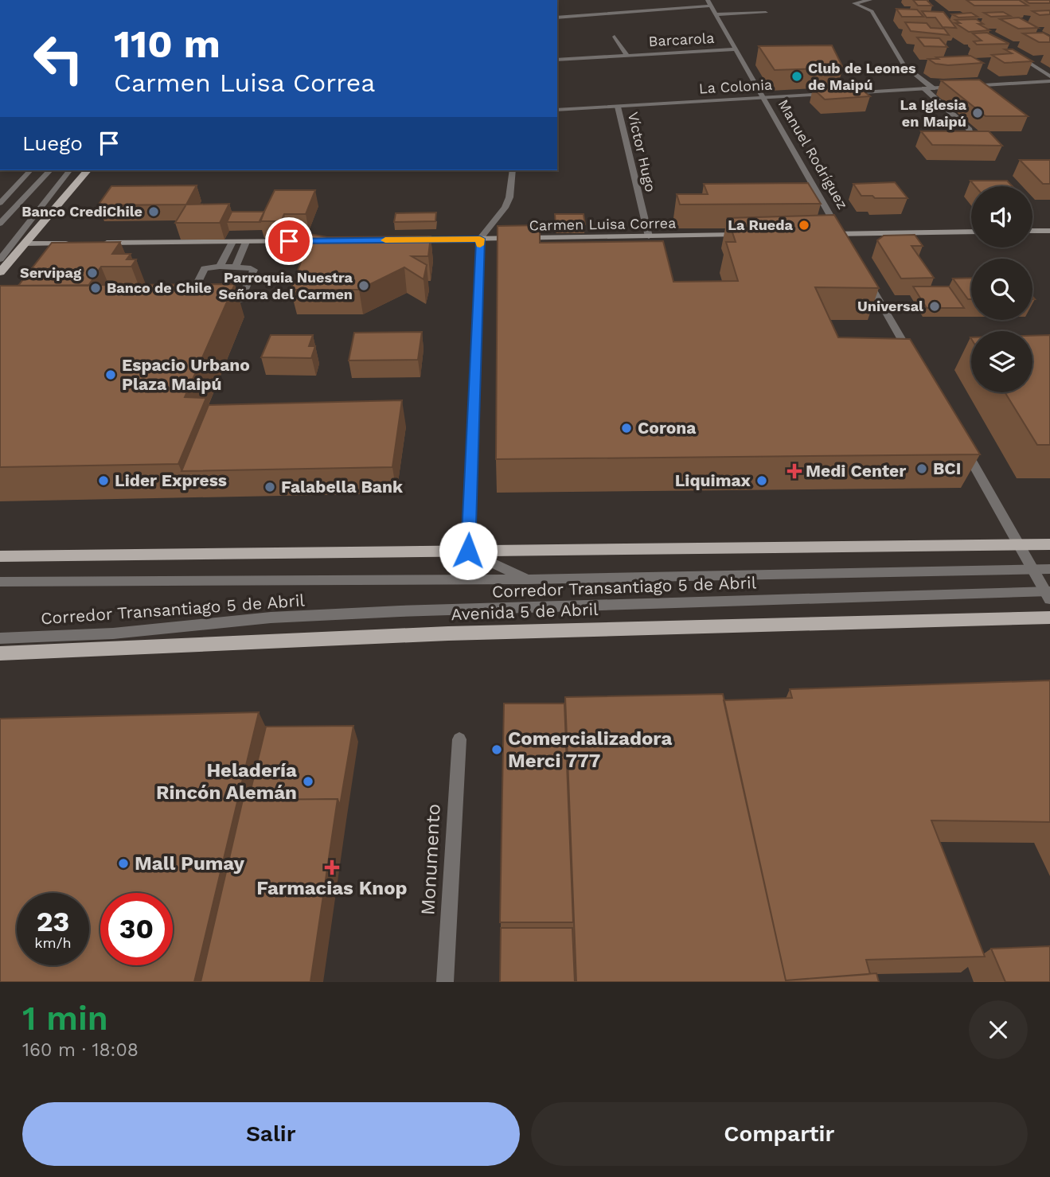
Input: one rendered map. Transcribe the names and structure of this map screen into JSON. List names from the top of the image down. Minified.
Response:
{"streets":{"main road":["Carmen Luisa Correa","Avenida 5 de Abril"],"street":["Barcarola","La Colonia","Víctor Hugo","Manuel Rodríguez","Corredor Transantiago 5 de Abril","Monumento"]},"crossings":[["Barcarola","Manuel Rodríguez"],["La Colonia","Víctor Hugo"],["La Colonia","Manuel Rodríguez"],["Víctor Hugo","Carmen Luisa Correa"]],"places":{"other":["Club de Leones de Maipú","La Iglesia en Maipú","Banco CrediChile","La Rueda","Servipag","Parroquia Nuestra Señora del Carmen","Banco de Chile","Universal","Espacio Urbano Plaza Maipú","Corona","BCI","Lider Express","Liquimax","Falabella Bank","Comercializadora Merci 777","Heladería Rincón Alemán","Mall Pumay"],"health":["Medi Center","Farmacias Knop"]},"page":{"turn":["110 m","Carmen Luisa Correa"],"then":"Luego","speed":"23 km/h","limit":"30","heading":["1 min","160 m · 18:08"],"buttons":["Salir","Compartir"]}}
